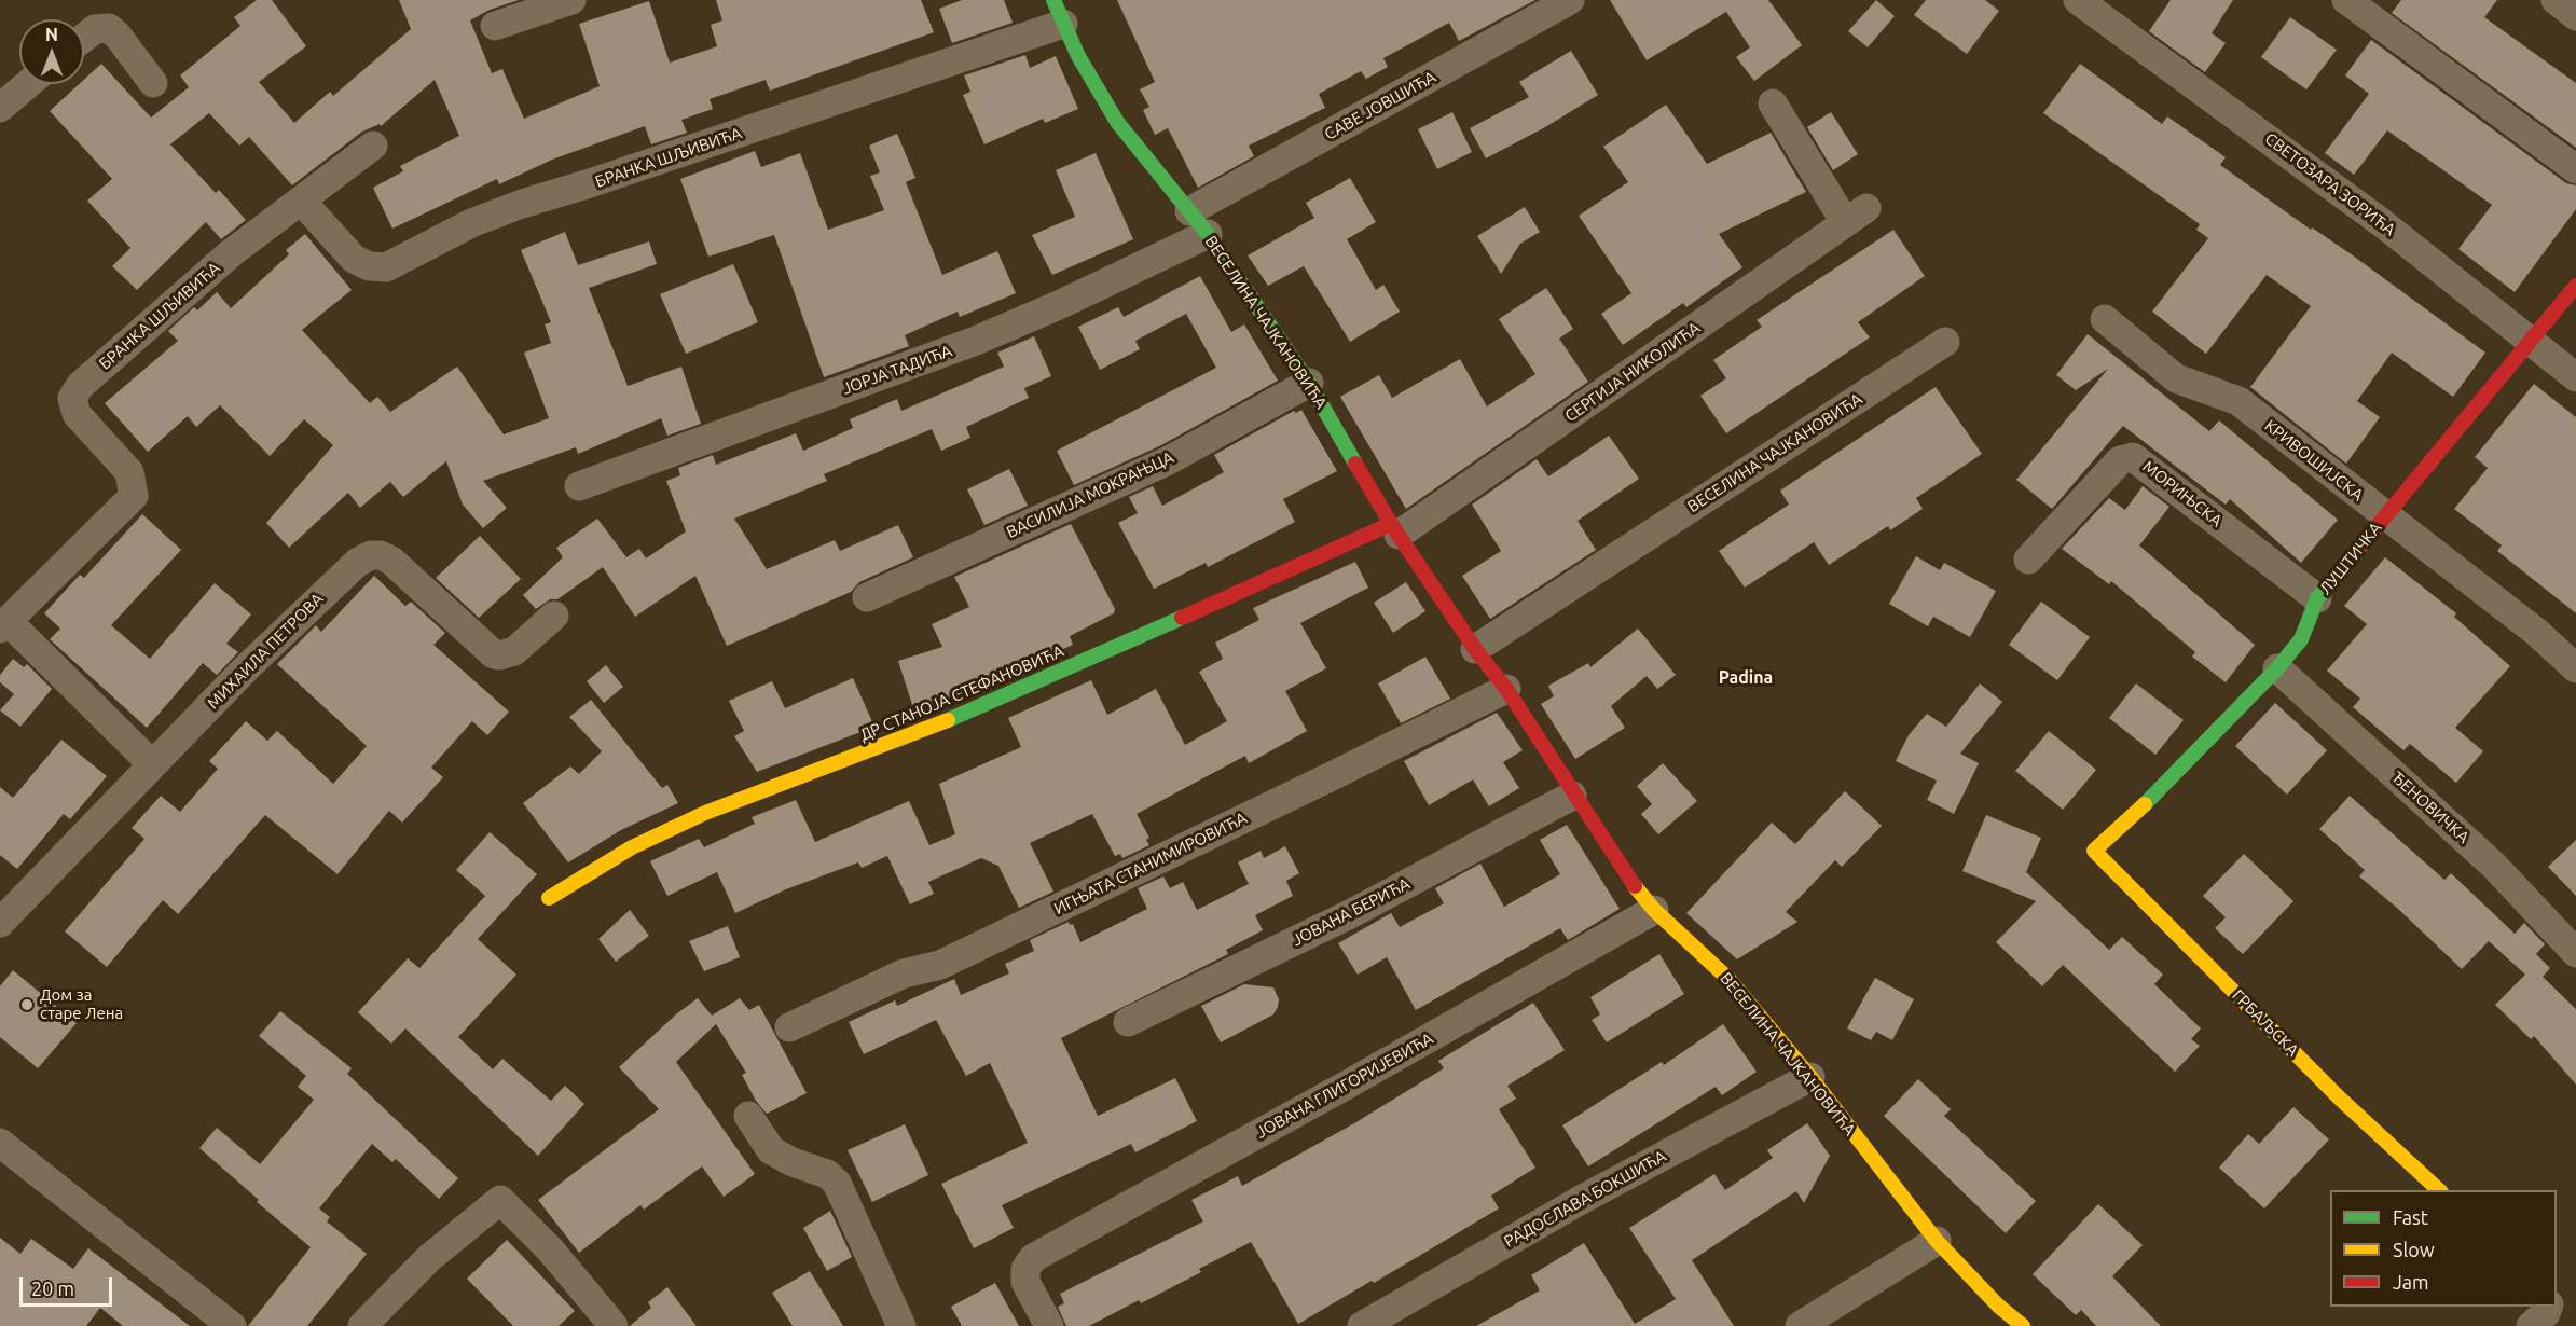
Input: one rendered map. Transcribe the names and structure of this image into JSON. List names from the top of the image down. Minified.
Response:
{"streets":{"street":["САВЕ ЈОВШИЋА","БРАНКА ШЉИВИЋА","СВЕТОЗАРА ЗОРИЋА","ВЕСЕЛИНА ЧАЈКАНОВИЋА","ЈОРЈА ТАДИЋА","СЕРГИЈА НИКОЛИЋА","КРИВОШИЈСКА","МОРИЊСКА","ВАСИЛИЈА МОКРАЊЦА","ЛУШТИЧКА","МИХАИЛА ПЕТРОВА","ДР СТАНОЈА СТЕФАНОВИЋА","ЂЕНОВИЧКА","ИГЊАТА СТАНИМИРОВИЋА","ЈОВАНА БЕРИЋА","ГРБАЉСКА","ЈОВАНА ГЛИГОРИЈЕВИЋА","РАДОСЛАВА БОКШИЋА"]},"crossings":[["САВЕ ЈОВШИЋА","ВЕСЕЛИНА ЧАЈКАНОВИЋА"],["БРАНКА ШЉИВИЋА","ВЕСЕЛИНА ЧАЈКАНОВИЋА"],["СВЕТОЗАРА ЗОРИЋА","ЛУШТИЧКА"],["ВЕСЕЛИНА ЧАЈКАНОВИЋА","ЈОРЈА ТАДИЋА"],["ВЕСЕЛИНА ЧАЈКАНОВИЋА","СЕРГИЈА НИКОЛИЋА"],["ВЕСЕЛИНА ЧАЈКАНОВИЋА","ВАСИЛИЈА МОКРАЊЦА"],["ВЕСЕЛИНА ЧАЈКАНОВИЋА","ДР СТАНОЈА СТЕФАНОВИЋА"],["ВЕСЕЛИНА ЧАЈКАНОВИЋА","ИГЊАТА СТАНИМИРОВИЋА"],["ВЕСЕЛИНА ЧАЈКАНОВИЋА","ЈОВАНА БЕРИЋА"],["ВЕСЕЛИНА ЧАЈКАНОВИЋА","ЈОВАНА ГЛИГОРИЈЕВИЋА"],["ВЕСЕЛИНА ЧАЈКАНОВИЋА","РАДОСЛАВА БОКШИЋА"],["СЕРГИЈА НИКОЛИЋА","ДР СТАНОЈА СТЕФАНОВИЋА"],["КРИВОШИЈСКА","ЛУШТИЧКА"],["МОРИЊСКА","ЛУШТИЧКА"],["ЛУШТИЧКА","ЂЕНОВИЧКА"],["ЛУШТИЧКА","ГРБАЉСКА"]],"districts":["Padina"],"places":["Дом за старе Лена"],"legend":["Fast","Slow","Jam"],"scale_bar":"20 m","north":"top"}
